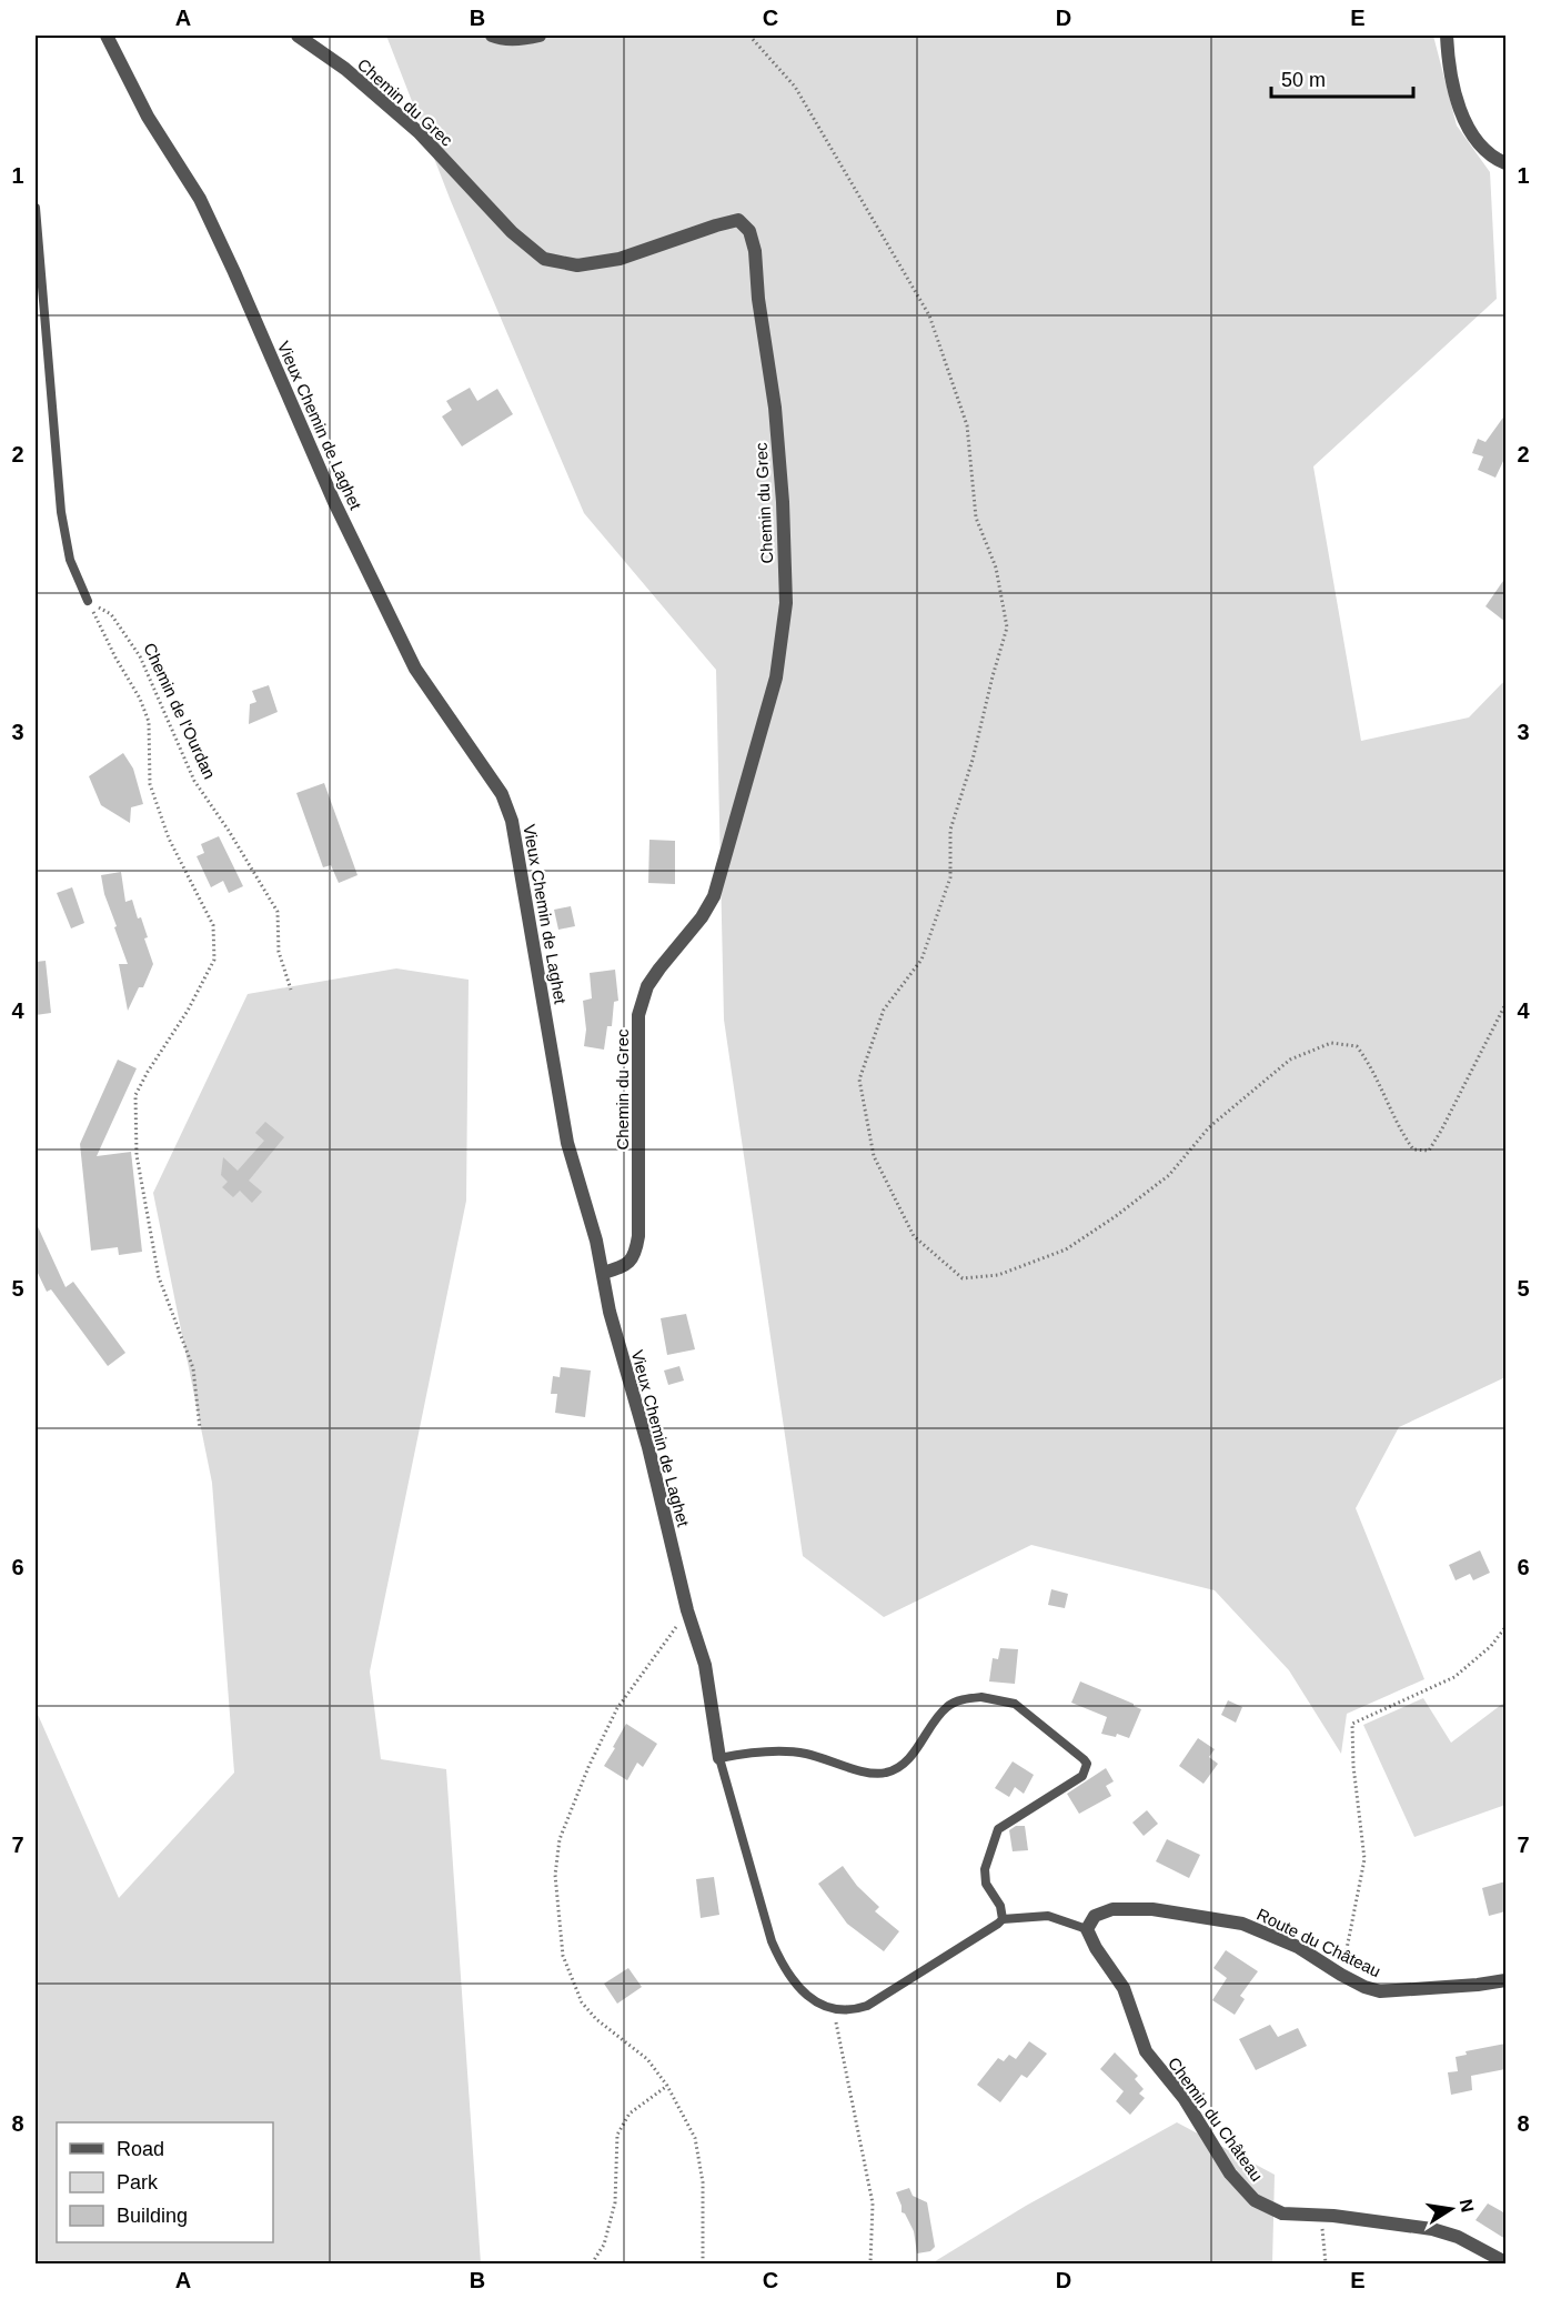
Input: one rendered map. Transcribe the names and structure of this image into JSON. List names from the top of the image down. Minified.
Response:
{"streets":{"street":["Chemin du Grec","Vieux Chemin de Laghet","Route du Château","Chemin du Château"],"path":["Chemin de l'Ourdan"]},"crossings":[["Chemin du Grec","Vieux Chemin de Laghet"],["Route du Château","Chemin du Château"]],"legend":["Road","Park","Building"],"scale_bar":"50 m","north":"right","grid":{"columns":["A","B","C","D","E"],"rows":["1","2","3","4","5","6","7","8"]}}
